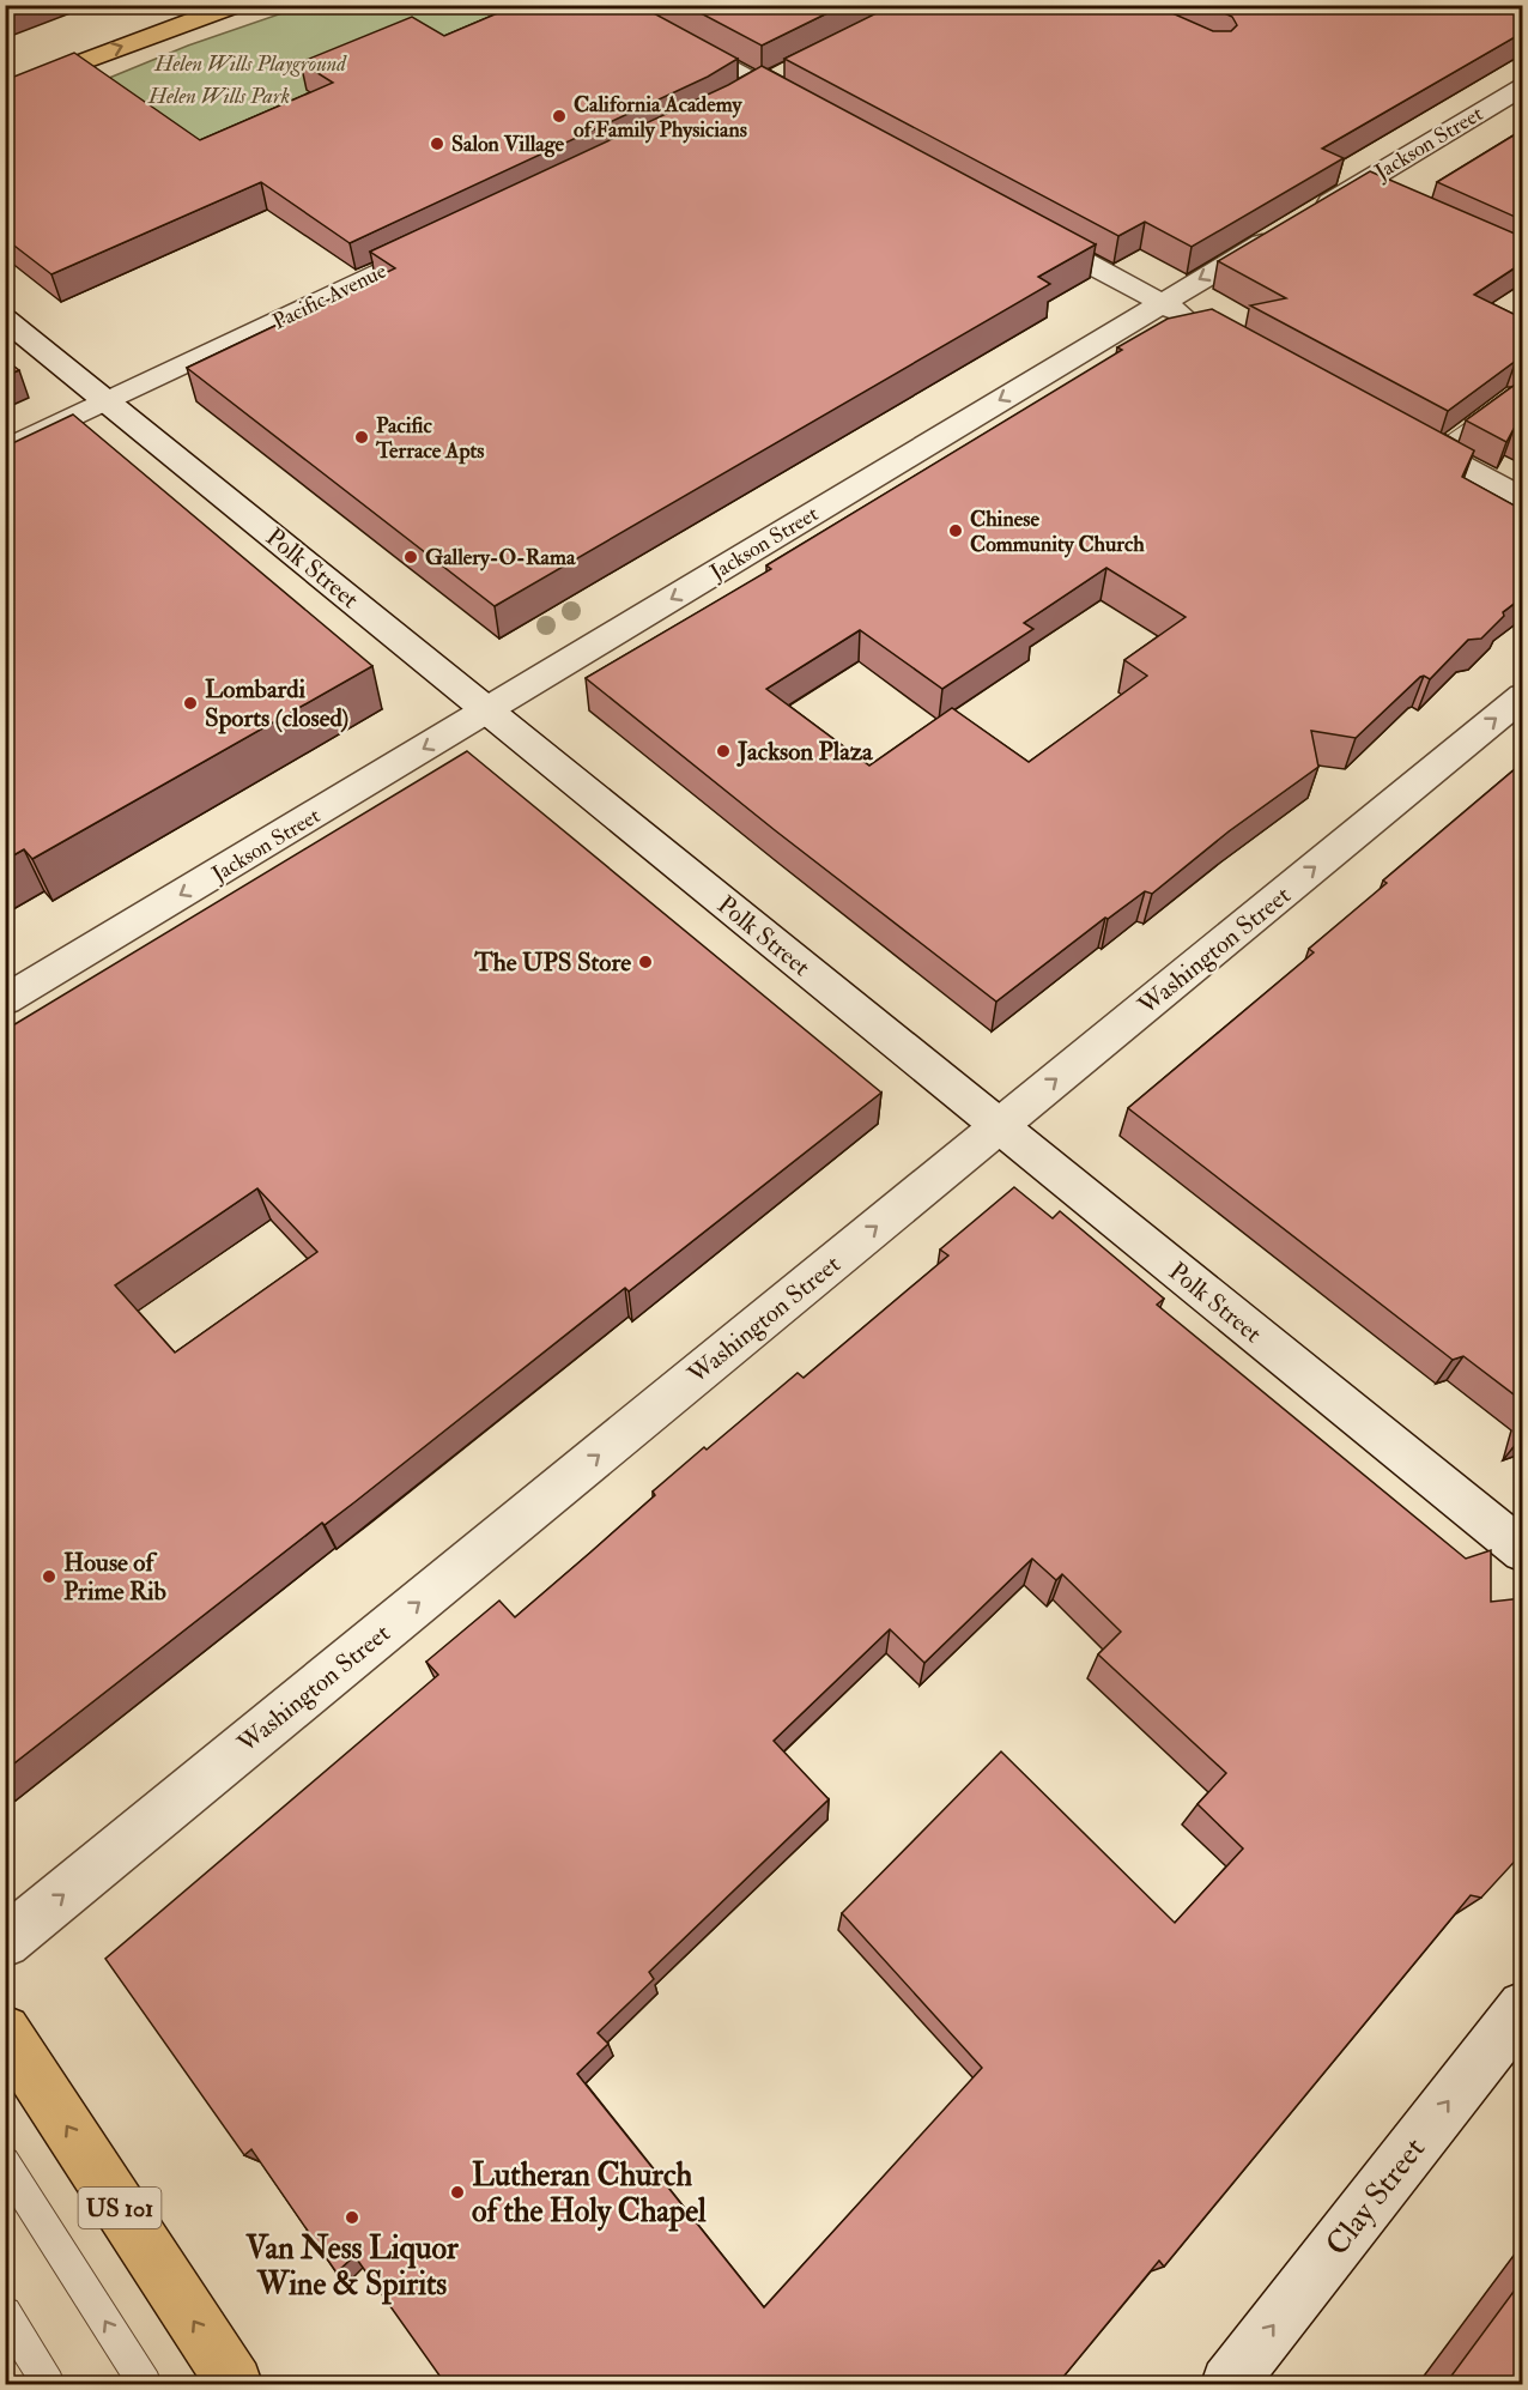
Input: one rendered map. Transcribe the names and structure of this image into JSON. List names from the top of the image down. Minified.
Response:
{"streets":{"main road":["US 101"],"street":["Jackson Street","Pacific Avenue","Polk Street","Washington Street","Clay Street"]},"crossings":[["Jackson Street","Polk Street"],["Pacific Avenue","Polk Street"],["Polk Street","Washington Street"]],"one_way":["Jackson Street","Washington Street","Clay Street"],"parks":["Helen Wills Playground","Helen Wills Park"],"places":["California Academy of Family Physicians","Salon Village","Pacific Terrace Apts","Chinese Community Church","Gallery-O-Rama","Lombardi Sports (closed)","Jackson Plaza","The UPS Store","House of Prime Rib","Lutheran Church of the Holy Chapel","Van Ness Liquor Wine & Spirits"]}
